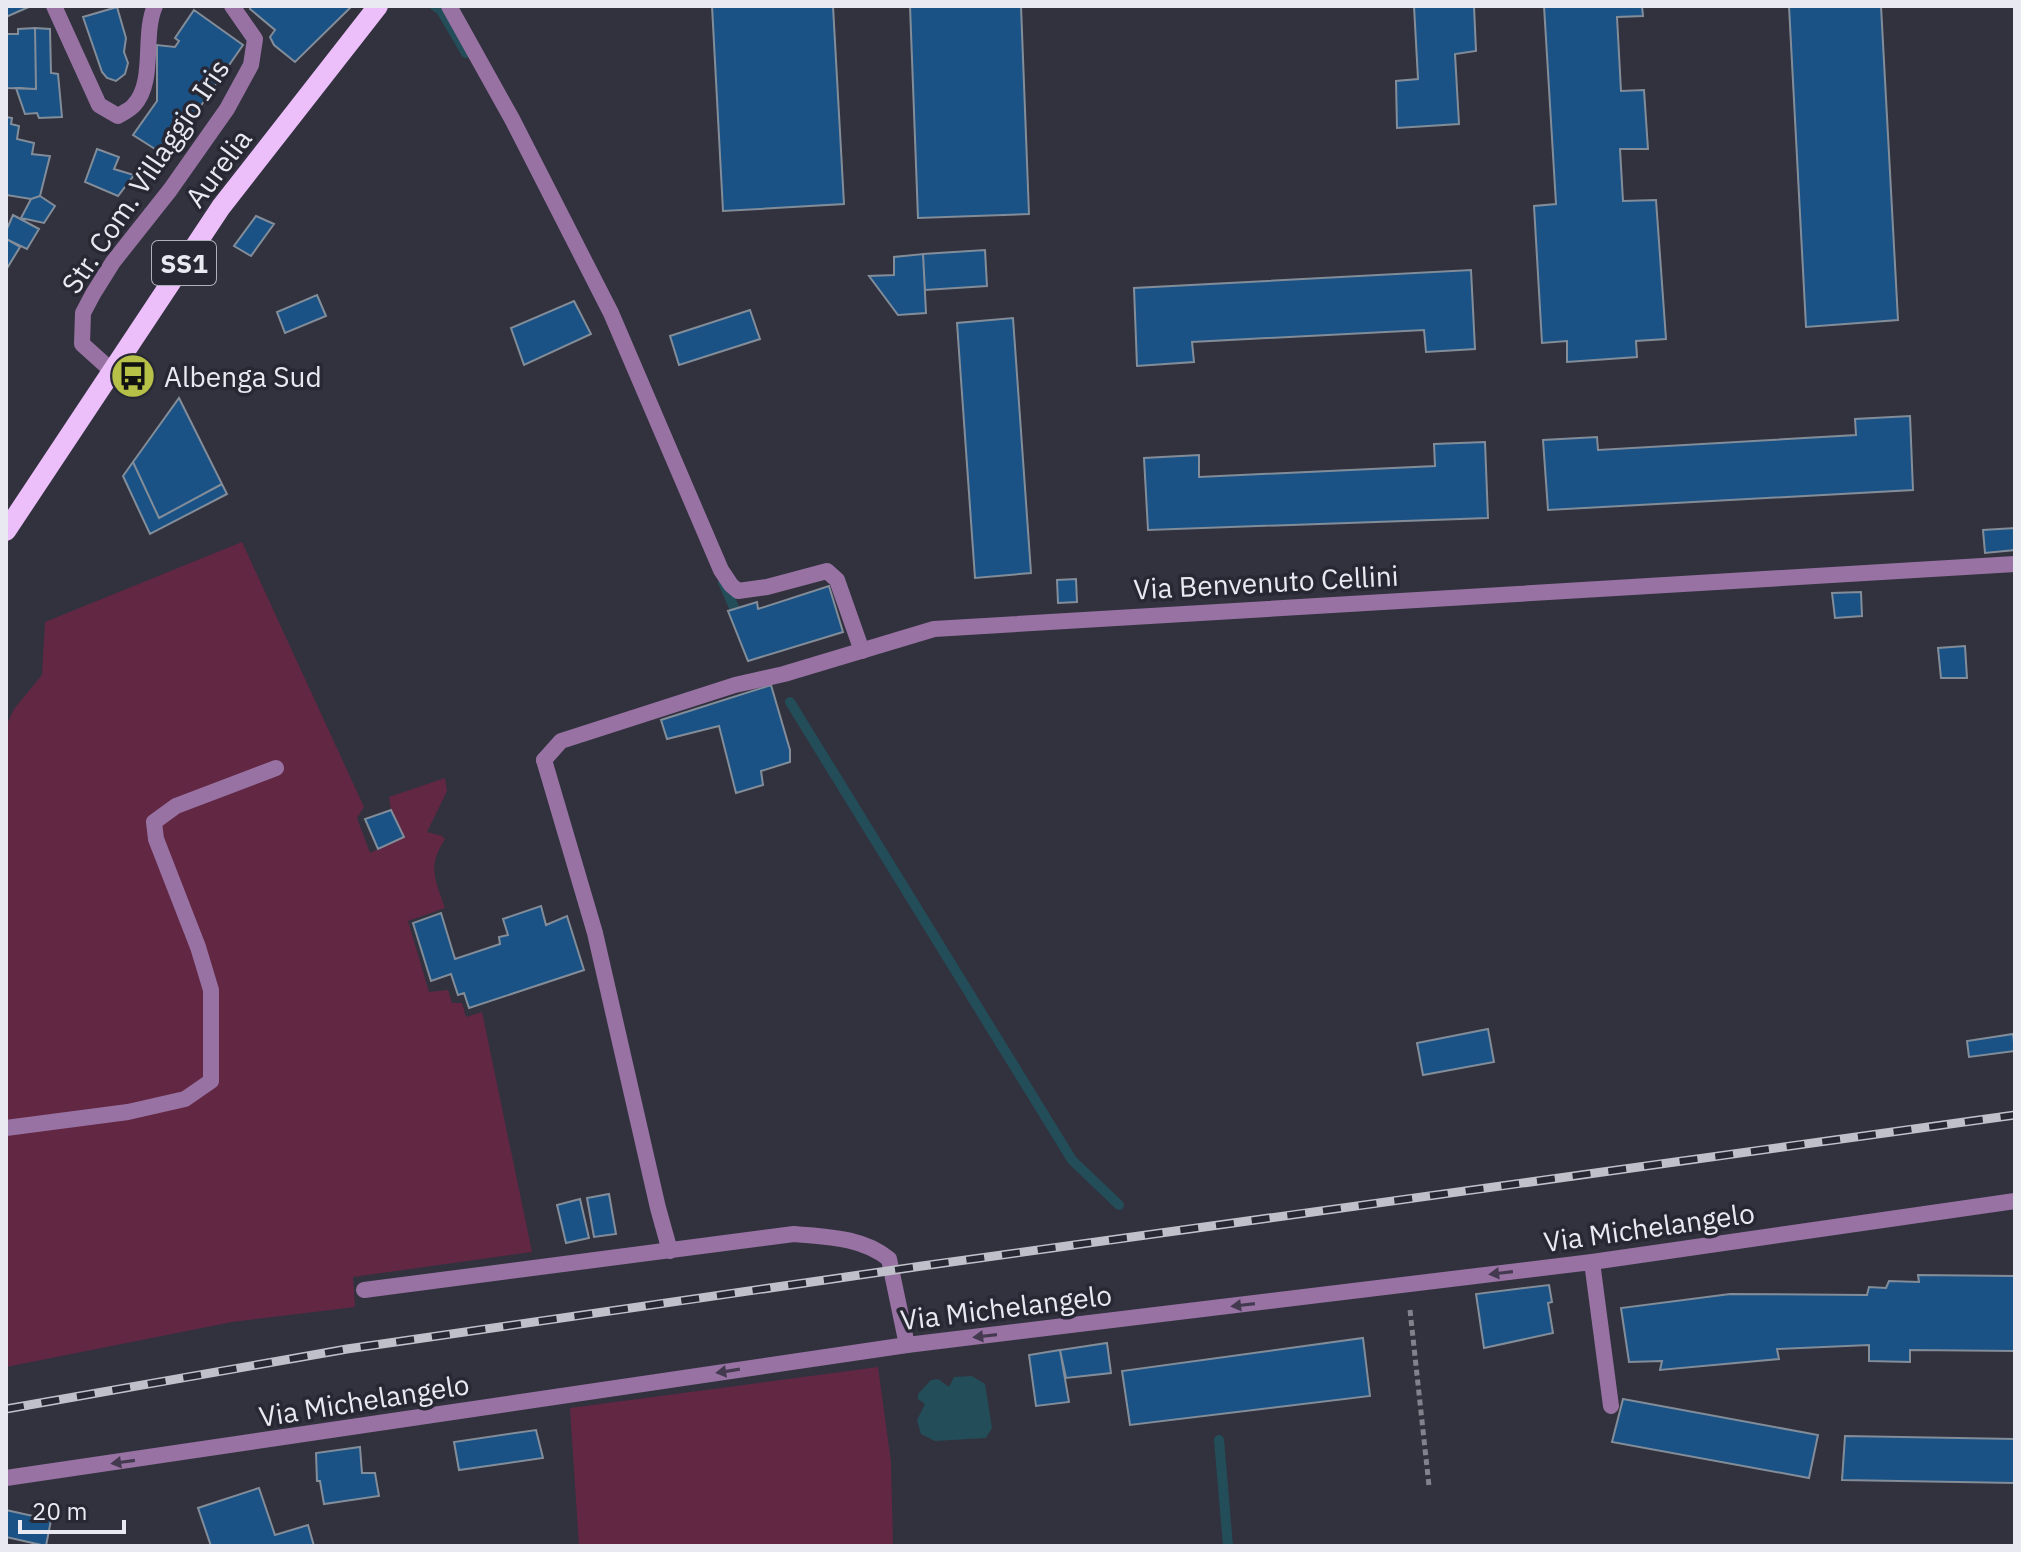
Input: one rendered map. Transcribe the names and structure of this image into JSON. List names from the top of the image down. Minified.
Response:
{"streets":{"main road":["Aurelia","SS1"],"street":["Str. Com. Villaggio Iris","Via Benvenuto Cellini","Via Michelangelo"]},"crossings":[["Aurelia","Str. Com. Villaggio Iris"]],"one_way":["Via Michelangelo"],"places":{"bus stop":["Albenga Sud"]},"scale_bar":"20 m"}
